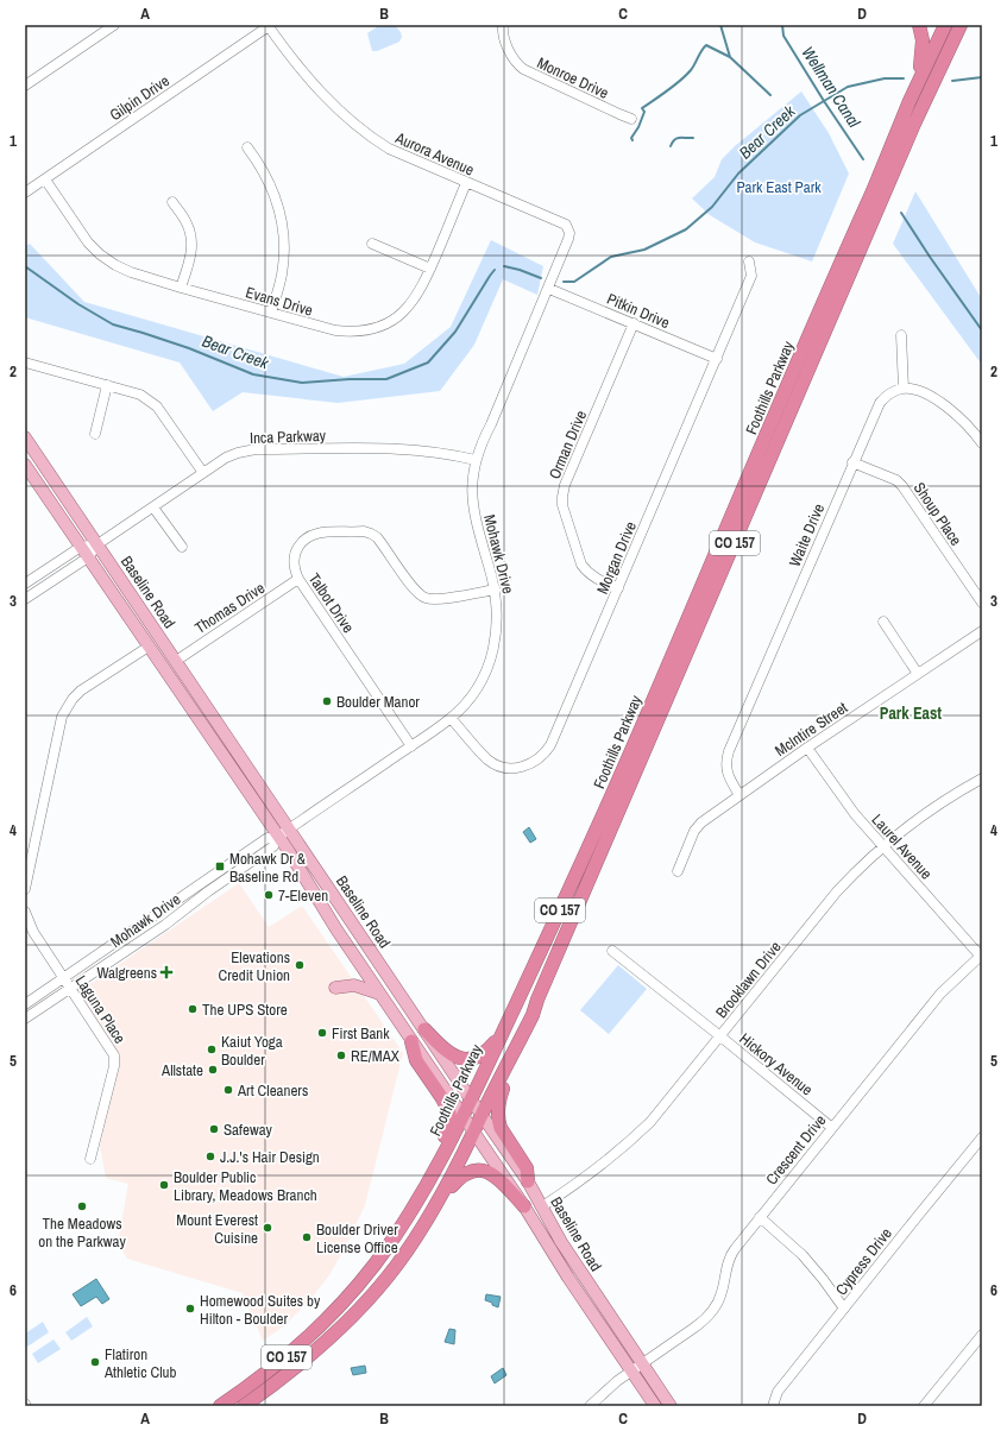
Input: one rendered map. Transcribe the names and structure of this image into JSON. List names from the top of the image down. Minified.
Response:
{"streets":{"highway":["Foothills Parkway","CO 157"],"main road":["Baseline Road"],"street":["Monroe Drive","Gilpin Drive","Aurora Avenue","Evans Drive","Pitkin Drive","Inca Parkway","Orman Drive","Shoup Place","Waite Drive","Mohawk Drive","Morgan Drive","Talbot Drive","Thomas Drive","McIntire Street","Laurel Avenue","Brooklawn Drive","Laguna Place","Hickory Avenue","Crescent Drive","Cypress Drive"]},"crossings":[["Gilpin Drive","Aurora Avenue"],["Gilpin Drive","Evans Drive"],["Aurora Avenue","Evans Drive"],["Aurora Avenue","Pitkin Drive"],["Aurora Avenue","Mohawk Drive"],["Pitkin Drive","Orman Drive"],["Pitkin Drive","Mohawk Drive"],["Pitkin Drive","Morgan Drive"],["Foothills Parkway","Baseline Road"],["Inca Parkway","Mohawk Drive"],["Inca Parkway","Baseline Road"],["Orman Drive","Morgan Drive"],["Shoup Place","Waite Drive"],["Waite Drive","McIntire Street"],["Mohawk Drive","Morgan Drive"],["Mohawk Drive","Baseline Road"],["Mohawk Drive","Talbot Drive"],["Mohawk Drive","Laguna Place"],["Baseline Road","Thomas Drive"],["Baseline Road","Brooklawn Drive"],["Baseline Road","Crescent Drive"],["Talbot Drive","Thomas Drive"],["McIntire Street","Laurel Avenue"],["Laurel Avenue","Brooklawn Drive"],["Laurel Avenue","Crescent Drive"],["Brooklawn Drive","Hickory Avenue"],["Hickory Avenue","Crescent Drive"]],"districts":["Park East"],"water":["Wellman Canal","Bear Creek"],"parks":["Park East Park"],"places":{"other":["Boulder Manor","7-Eleven","Elevations Credit Union","The UPS Store","First Bank","Kaiut Yoga Boulder","RE/MAX","Allstate","Art Cleaners","Safeway","J.J.'s Hair Design","Boulder Public Library, Meadows Branch","The Meadows on the Parkway","Mount Everest Cuisine","Boulder Driver License Office","Homewood Suites by Hilton - Boulder","Flatiron Athletic Club"],"transit":["Mohawk Dr & Baseline Rd"],"health":["Walgreens"]},"grid":{"columns":["A","B","C","D"],"rows":["1","2","3","4","5","6"]}}
